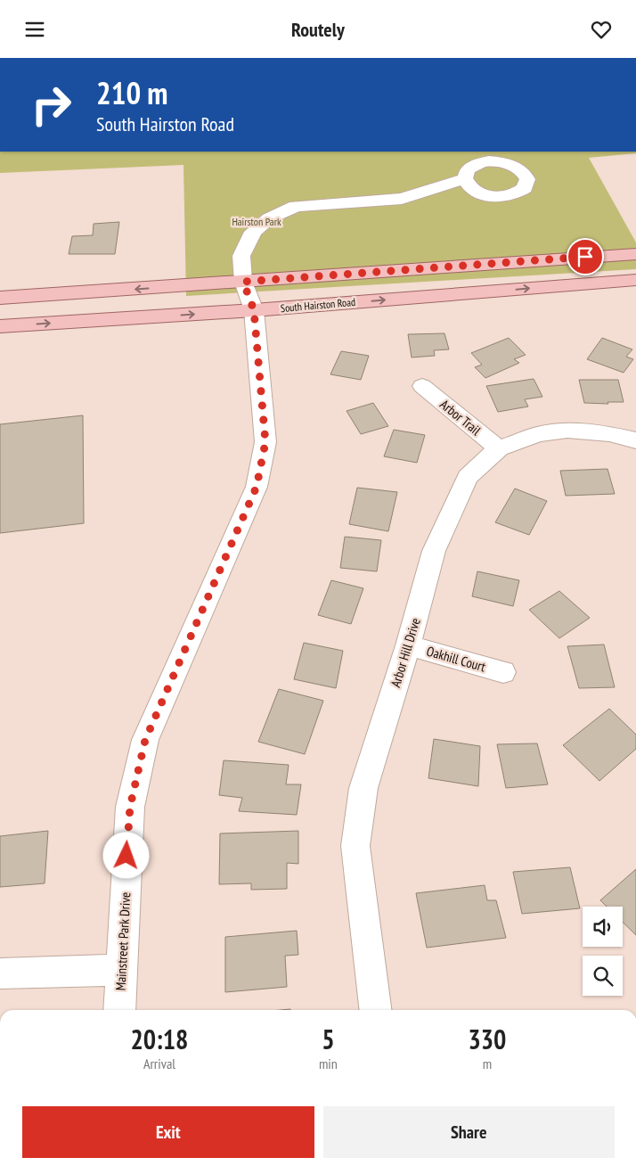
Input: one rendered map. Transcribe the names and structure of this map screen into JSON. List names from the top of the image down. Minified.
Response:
{"streets":{"main road":["South Hairston Road"],"street":["Arbor Trail","Arbor Hill Drive","Oakhill Court","Mainstreet Park Drive"]},"crossings":[["South Hairston Road","Mainstreet Park Drive"],["Arbor Trail","Arbor Hill Drive"],["Arbor Hill Drive","Oakhill Court"]],"parks":["Hairston Park"],"page":{"header":"Routely","turn":["210 m","South Hairston Road"],"eta":["20:18","Arrival","5","min","330","m"],"buttons":["Exit","Share"]}}
